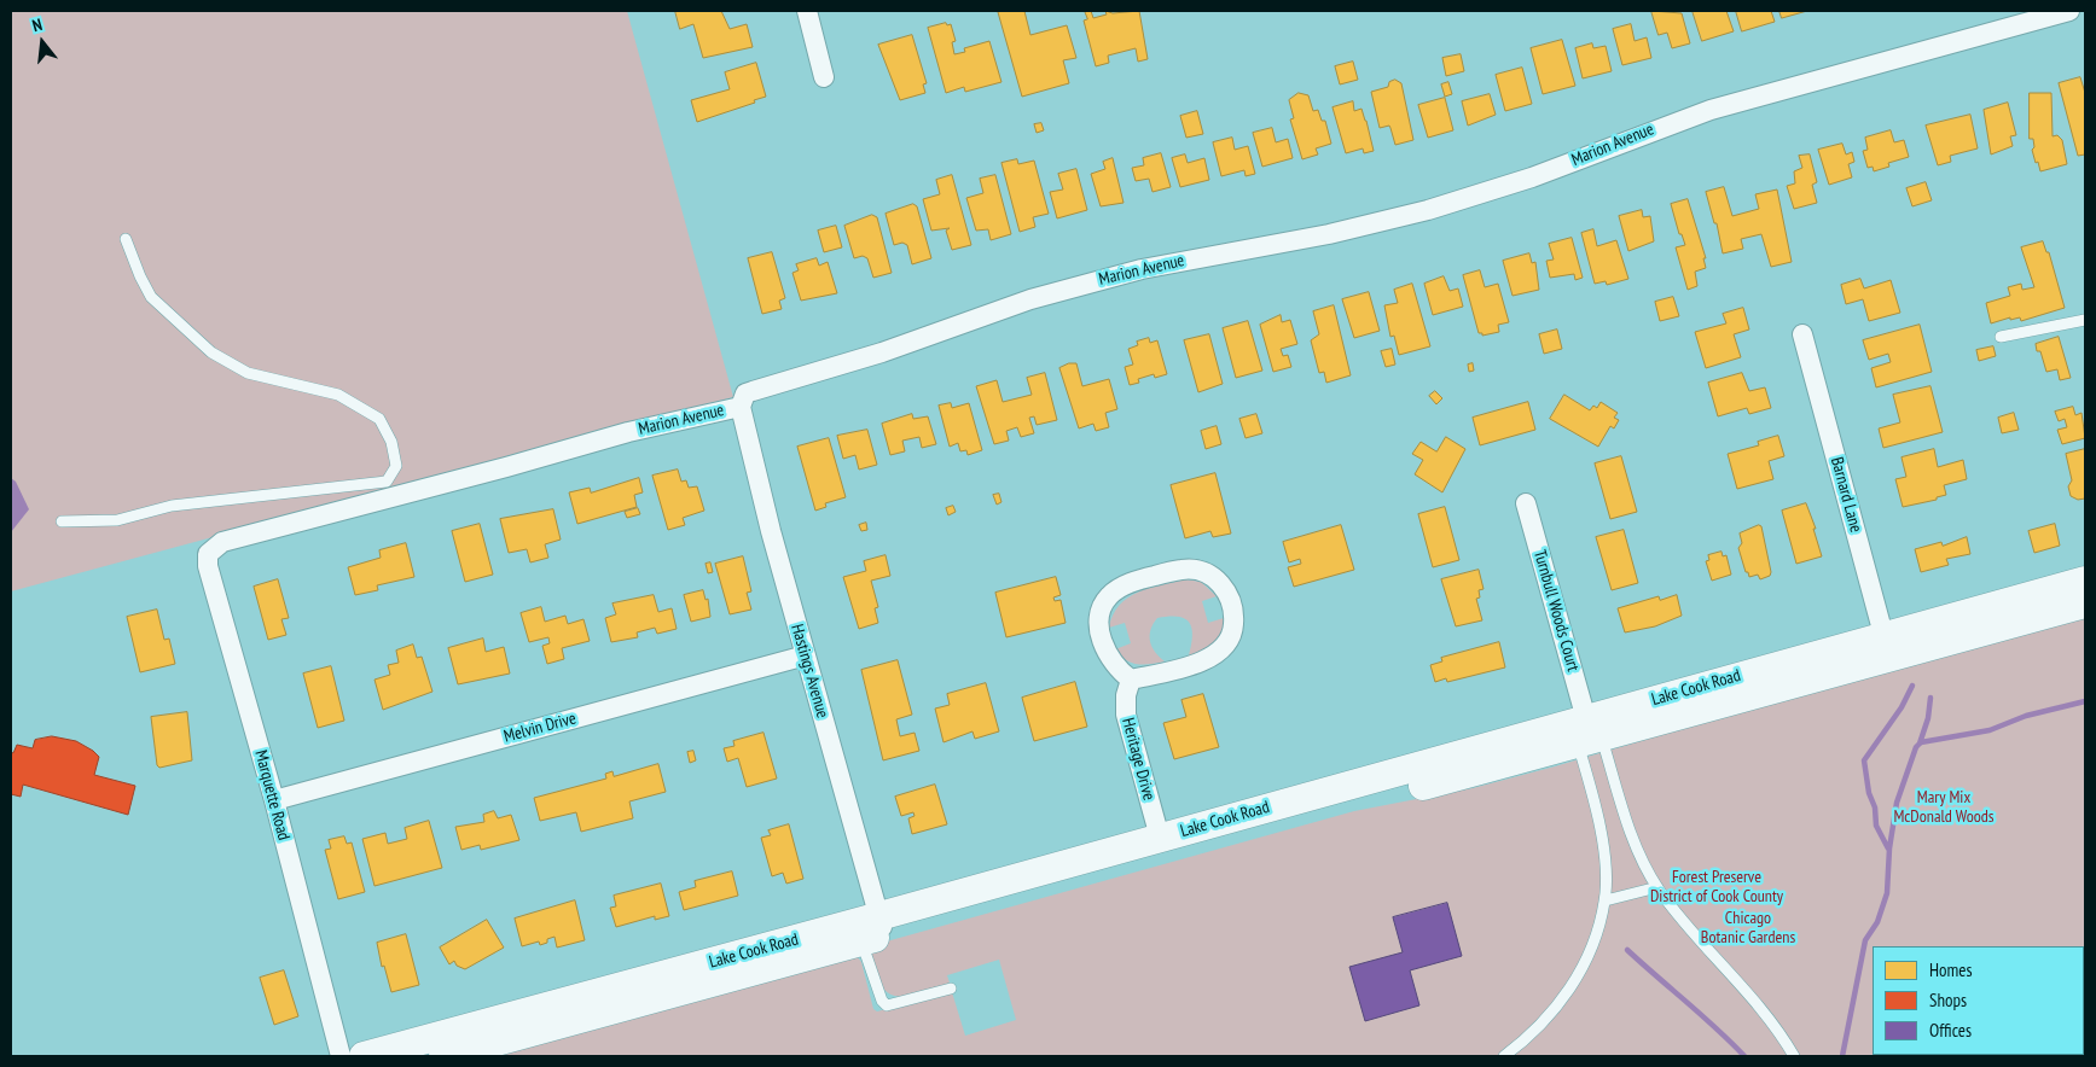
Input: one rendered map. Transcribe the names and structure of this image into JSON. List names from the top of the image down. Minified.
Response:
{"streets":{"main road":["Lake Cook Road"],"street":["Marion Avenue","Barnard Lane","Turnbull Woods Court","Hastings Avenue","Melvin Drive","Heritage Drive","Marquette Road"]},"crossings":[["Marion Avenue","Hastings Avenue"],["Marion Avenue","Marquette Road"],["Barnard Lane","Lake Cook Road"],["Turnbull Woods Court","Lake Cook Road"],["Hastings Avenue","Lake Cook Road"],["Hastings Avenue","Melvin Drive"],["Lake Cook Road","Heritage Drive"],["Melvin Drive","Marquette Road"]],"parks":["Mary Mix McDonald Woods","Forest Preserve District of Cook County","Chicago Botanic Gardens"],"legend":["Homes","Shops","Offices"],"north":"top"}
